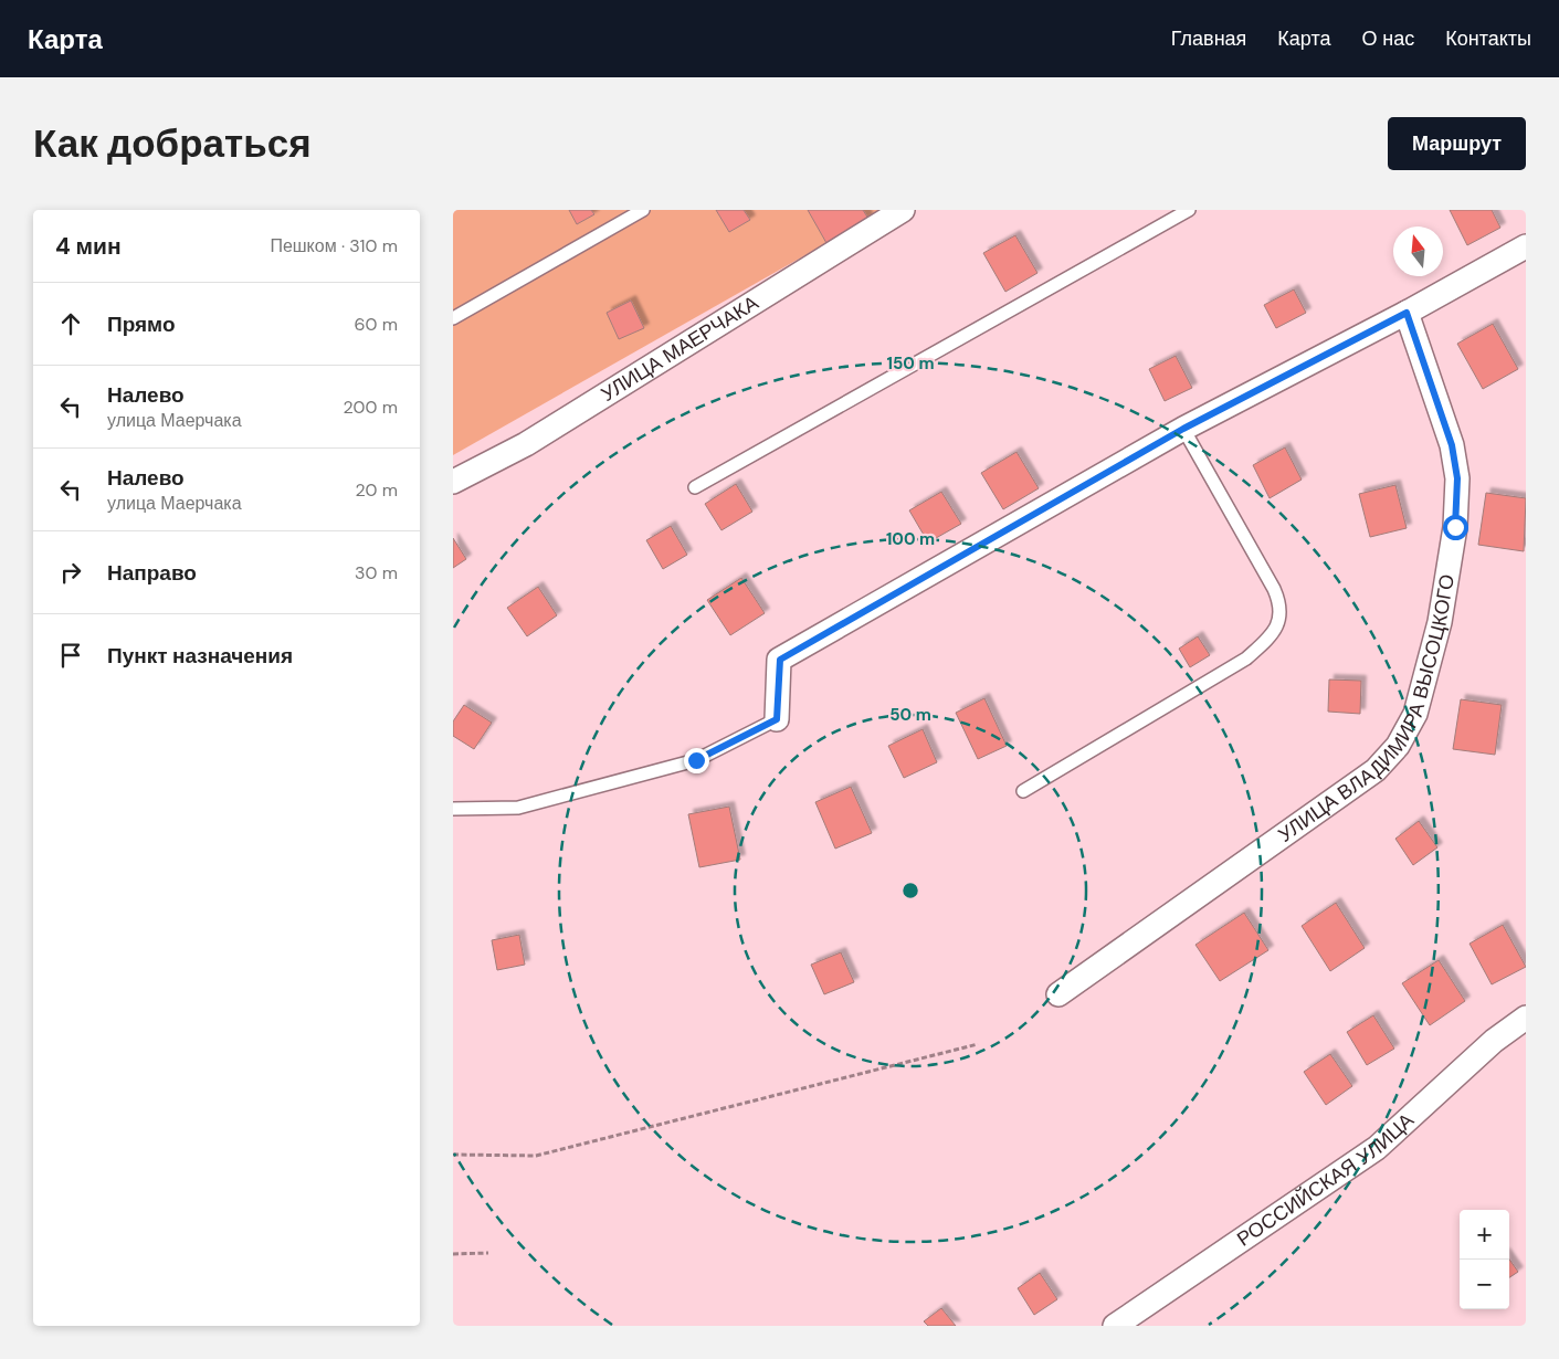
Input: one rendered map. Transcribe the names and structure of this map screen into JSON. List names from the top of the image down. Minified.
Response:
{"streets":{"street":["УЛИЦА МАЕРЧАКА","УЛИЦА ВЛАДИМИРА ВЫСОЦКОГО","РОССИЙСКАЯ УЛИЦА"]},"north":"top","page":{"header":"Карта","nav":["Главная","Карта","О нас","Контакты"],"buttons":"Маршрут","title":"Как добраться","heading":["4 мин","Пешком · 310 m"],"list":[["Прямо","60 m"],["Налево","улица Маерчака","200 m"],["Налево","улица Маерчака","20 m"],["Направо","30 m"],"Пункт назначения"],"map_buttons":["+","−"]},"rings":["150 m","100 m","50 m"]}
